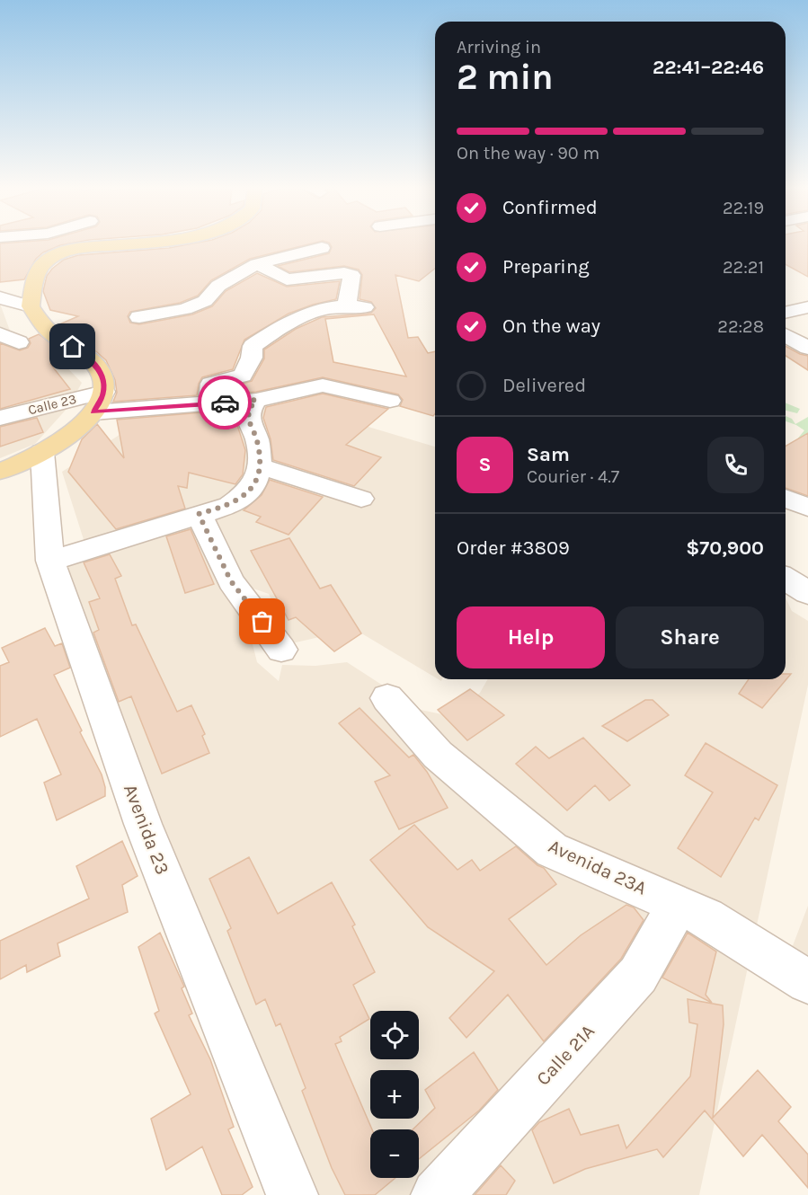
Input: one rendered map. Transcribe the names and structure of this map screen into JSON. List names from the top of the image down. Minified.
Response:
{"streets":{"street":["Calle 23","Avenida 23","Avenida 23A","Calle 21A"]},"crossings":[["Avenida 23A","Calle 21A"]],"page":{"heading":["2 min","Arriving in","22:41–22:46"],"panel":["Sam","Courier · 4.7","Order #3809","$70,900"],"bar":"On the way · 90 m","list":[["Confirmed","22:19"],["Preparing","22:21"],["On the way","22:28"],"Delivered"],"round":"S","buttons":["Help","Share"],"map_buttons":["+","−"]}}
